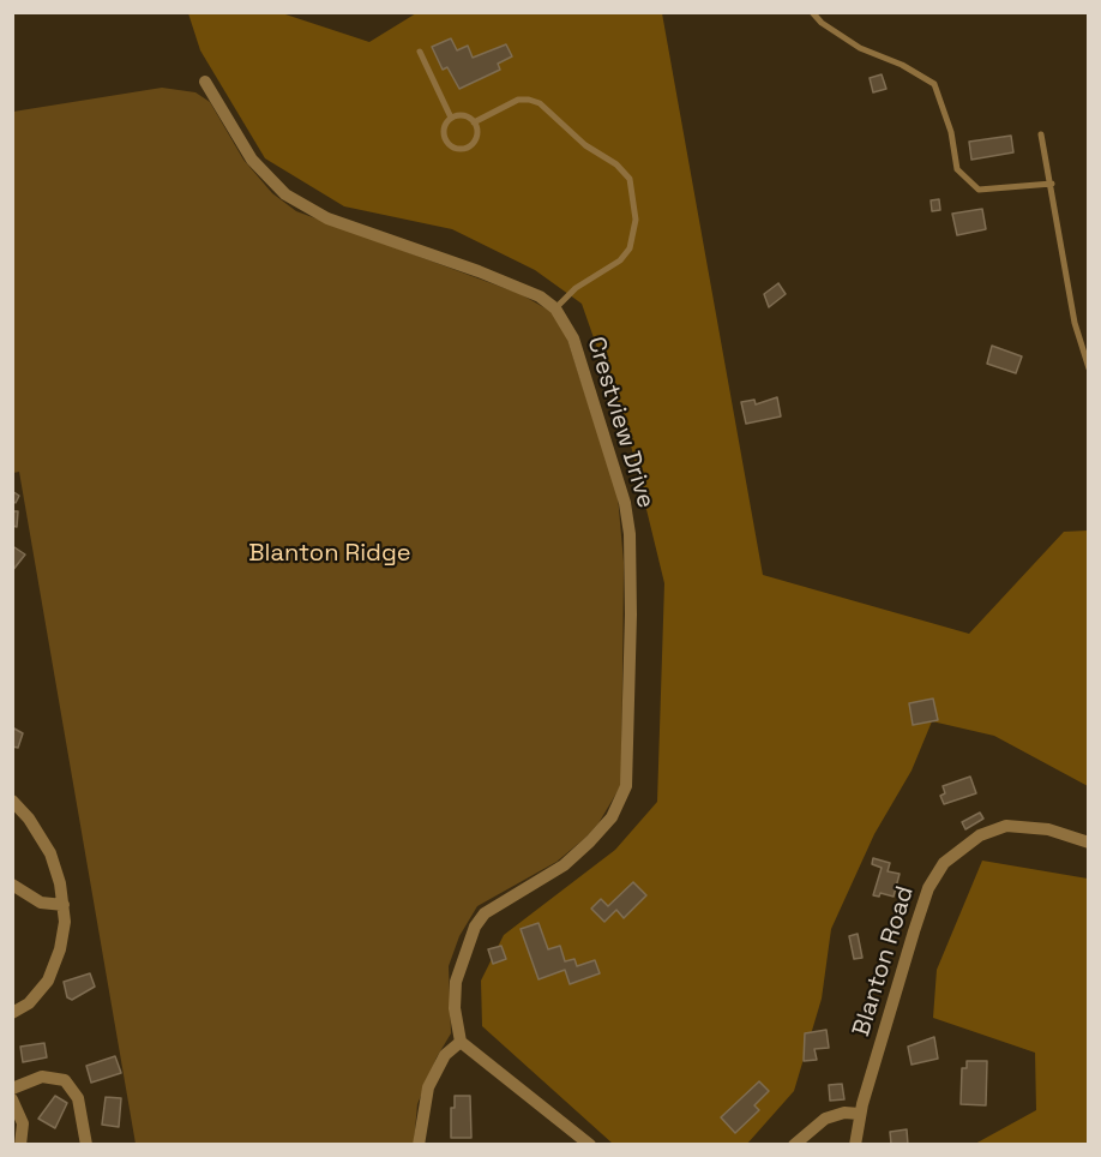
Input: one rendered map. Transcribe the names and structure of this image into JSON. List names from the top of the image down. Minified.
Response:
{"streets":{"street":["Crestview Drive","Blanton Road"]},"parks":["Blanton Ridge"]}
